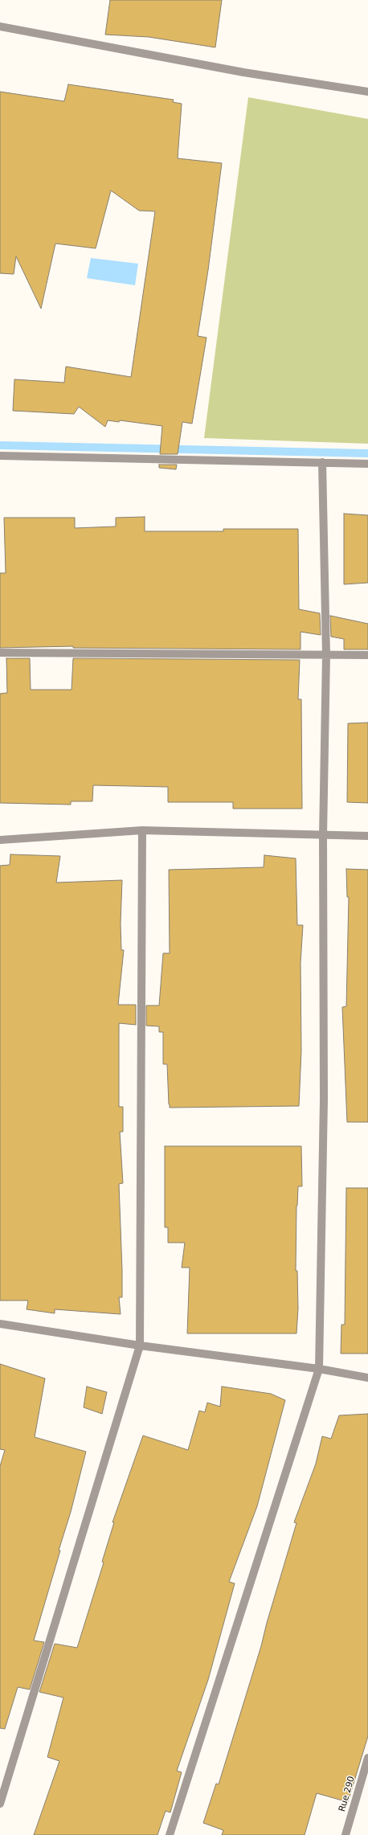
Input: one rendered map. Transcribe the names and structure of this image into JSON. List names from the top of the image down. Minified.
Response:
{"streets":{"street":["Rue 290"]}}
